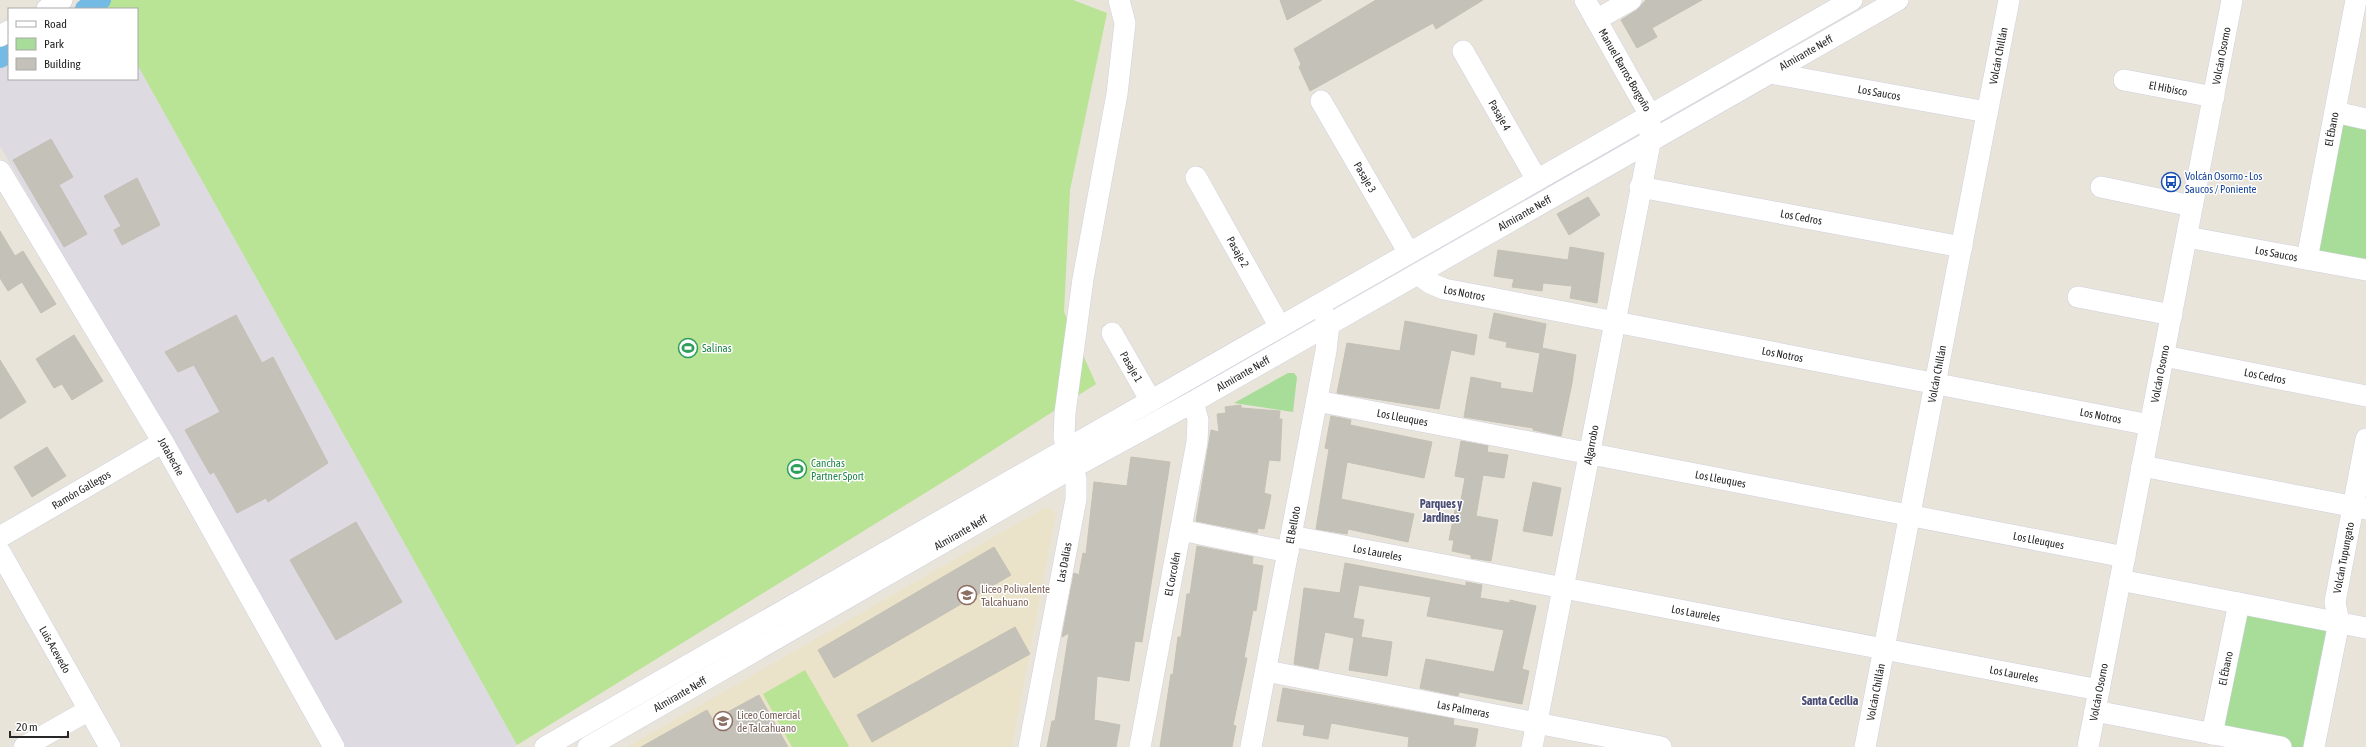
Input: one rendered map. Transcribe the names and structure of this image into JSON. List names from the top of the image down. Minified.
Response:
{"streets":{"street":["Almirante Neff","Volcán Chillán","Volcán Osorno","Manuel Barros Borgoño","El Hibisco","Los Saucos","Pasaje 4","El Ébano","Pasaje 3","Los Cedros","Pasaje 2","Los Notros","Pasaje 1","Los Lleuques","Algarrobo","Jotabeche","Ramón Gallegos","El Belloto","Los Laureles","Volcán Tupungato","Las Dalias","El Corcolén","Luis Acevedo","Las Palmeras"]},"crossings":[["Almirante Neff","Manuel Barros Borgoño"],["Almirante Neff","Los Saucos"],["Almirante Neff","Pasaje 4"],["Almirante Neff","Pasaje 3"],["Almirante Neff","Pasaje 2"],["Almirante Neff","Los Notros"],["Almirante Neff","Pasaje 1"],["Almirante Neff","Algarrobo"],["Almirante Neff","El Belloto"],["Almirante Neff","Las Dalias"],["Almirante Neff","El Corcolén"],["Volcán Chillán","Los Saucos"],["Volcán Chillán","Los Cedros"],["Volcán Chillán","Los Notros"],["Volcán Chillán","Los Lleuques"],["Volcán Chillán","Los Laureles"],["Volcán Osorno","El Hibisco"],["Volcán Osorno","Los Saucos"],["Volcán Osorno","Los Cedros"],["Volcán Osorno","Los Notros"],["Volcán Osorno","Los Lleuques"],["Volcán Osorno","Los Laureles"],["Manuel Barros Borgoño","Algarrobo"],["Los Saucos","El Ébano"],["Los Cedros","Algarrobo"],["Los Notros","Algarrobo"],["Los Lleuques","Algarrobo"],["Los Lleuques","El Belloto"],["Algarrobo","Los Laureles"],["Algarrobo","Las Palmeras"],["Jotabeche","Ramón Gallegos"],["El Belloto","Los Laureles"],["El Belloto","Las Palmeras"],["Los Laureles","El Corcolén"]],"districts":["Parques y Jardines","Santa Cecilia"],"places":{"bus stop":["Volcán Osorno - Los Saucos / Poniente"],"sports":["Salinas","Canchas Partner Sport"],"school or university":["Liceo Polivalente Talcahuano","Liceo Comercial de Talcahuano"]},"legend":["Road","Park","Building"],"scale_bar":"20 m"}
